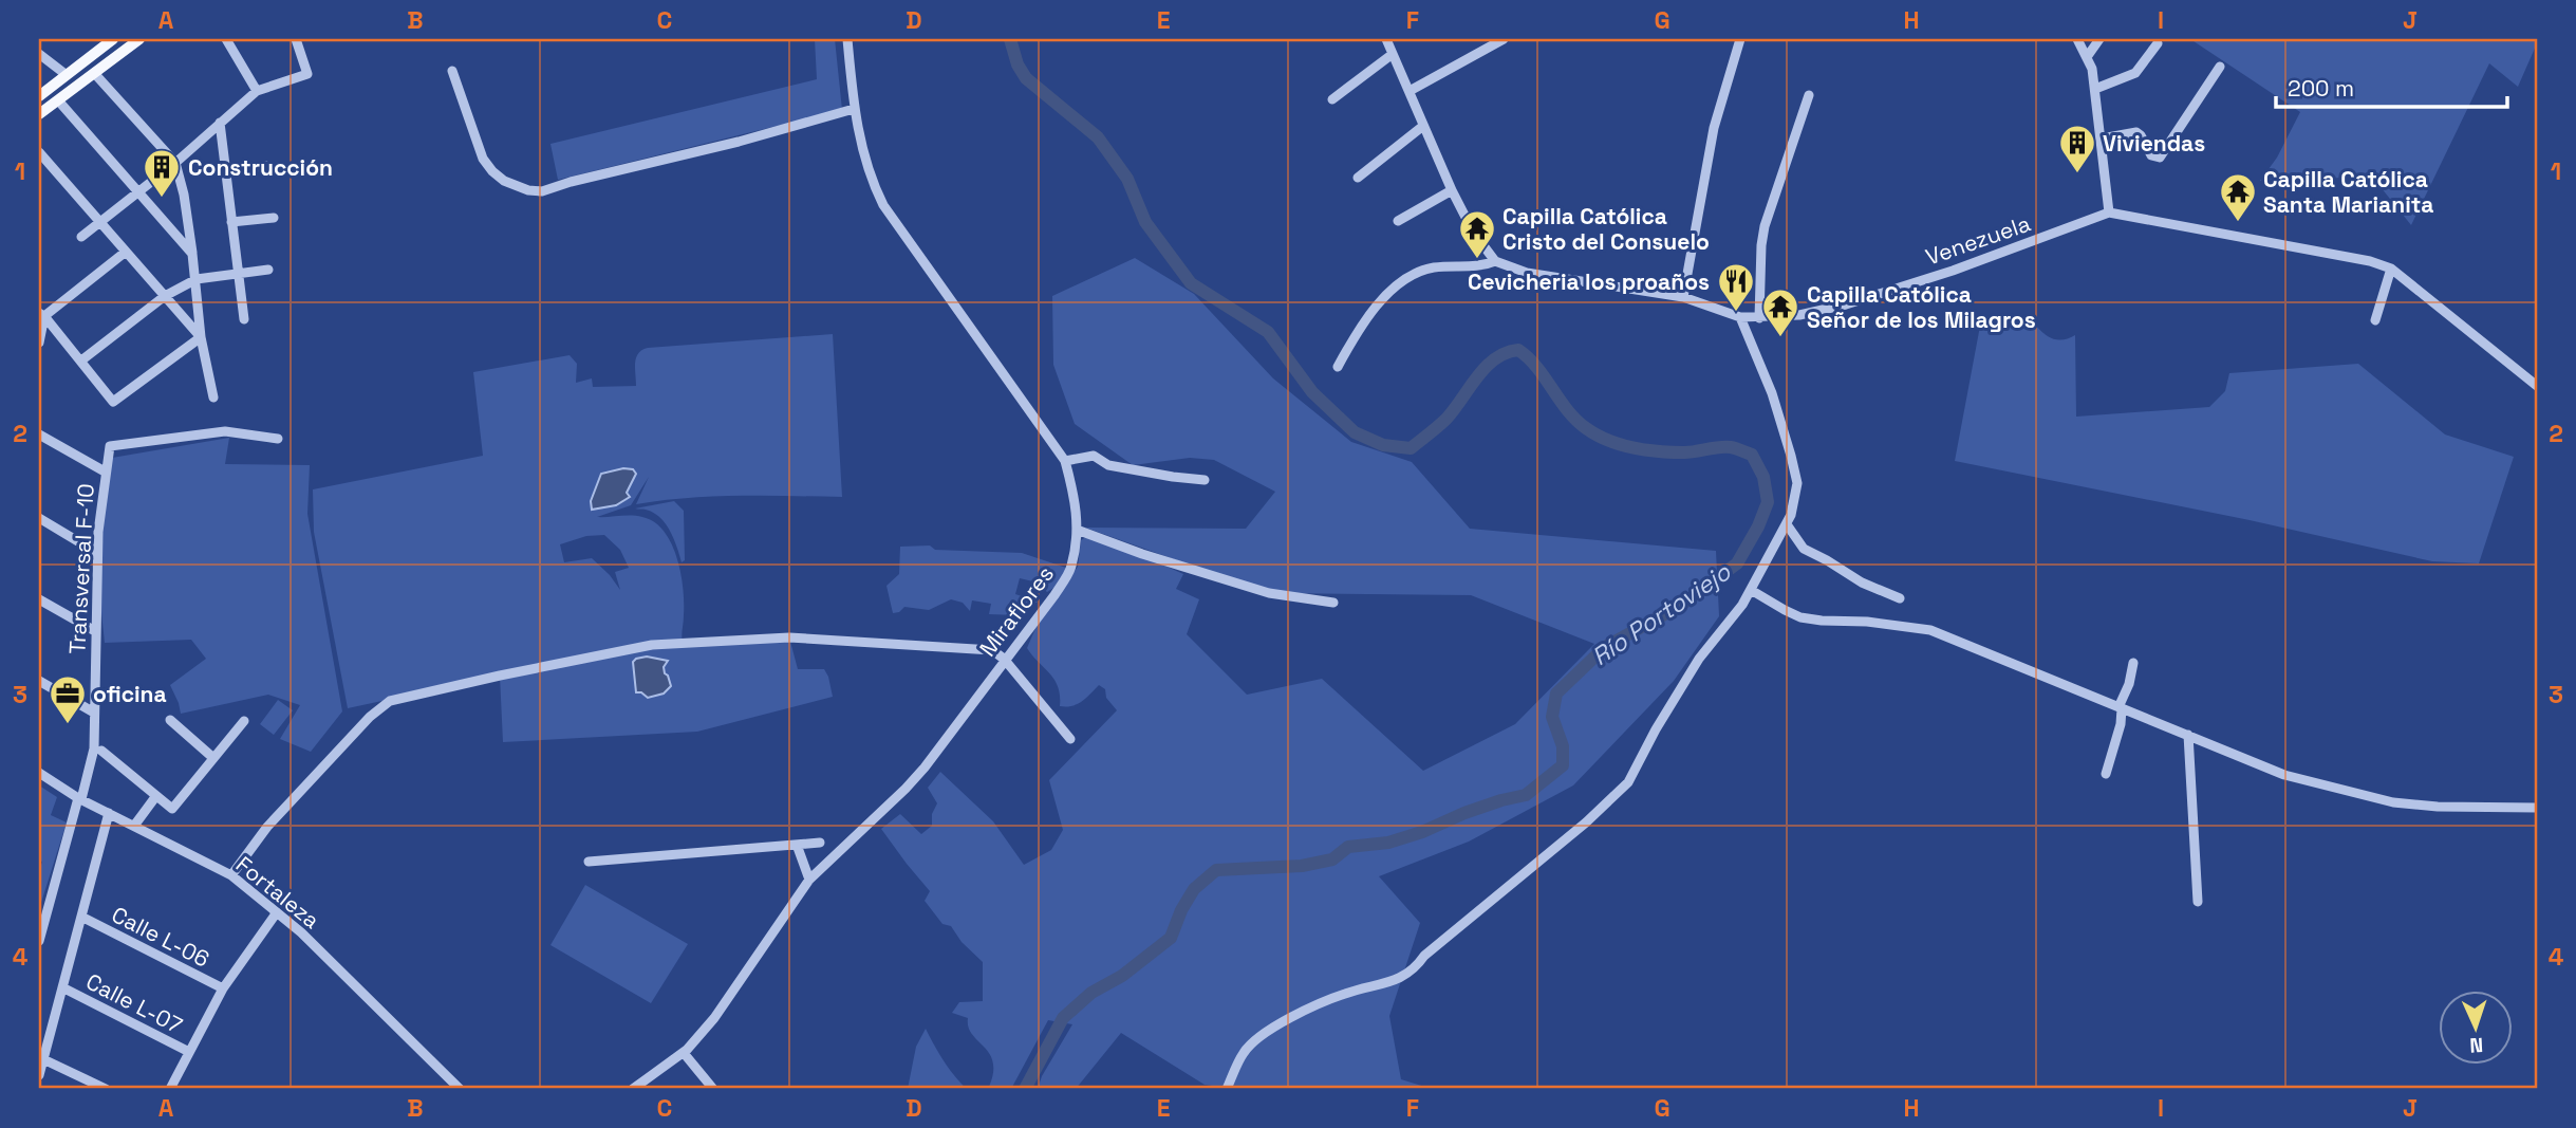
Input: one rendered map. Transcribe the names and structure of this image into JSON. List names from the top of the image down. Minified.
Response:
{"streets":{"street":["Venezuela","Transversal F-10","Miraflores","Fortaleza","Calle L-06","Calle L-07"]},"crossings":[["Transversal F-10","Fortaleza"]],"water":["Río Portoviejo"],"places":{"building":["Viviendas","Construcción"],"temple":["Capilla Católica Santa Marianita","Capilla Católica Cristo del Consuelo","Capilla Católica Señor de los Milagros"],"restaurant":["Cevicheria los proaños"],"office":["oficina"]},"scale_bar":"200 m","north":"bottom","grid":{"columns":["A","B","C","D","E","F","G","H","I","J"],"rows":["1","2","3","4"]}}
